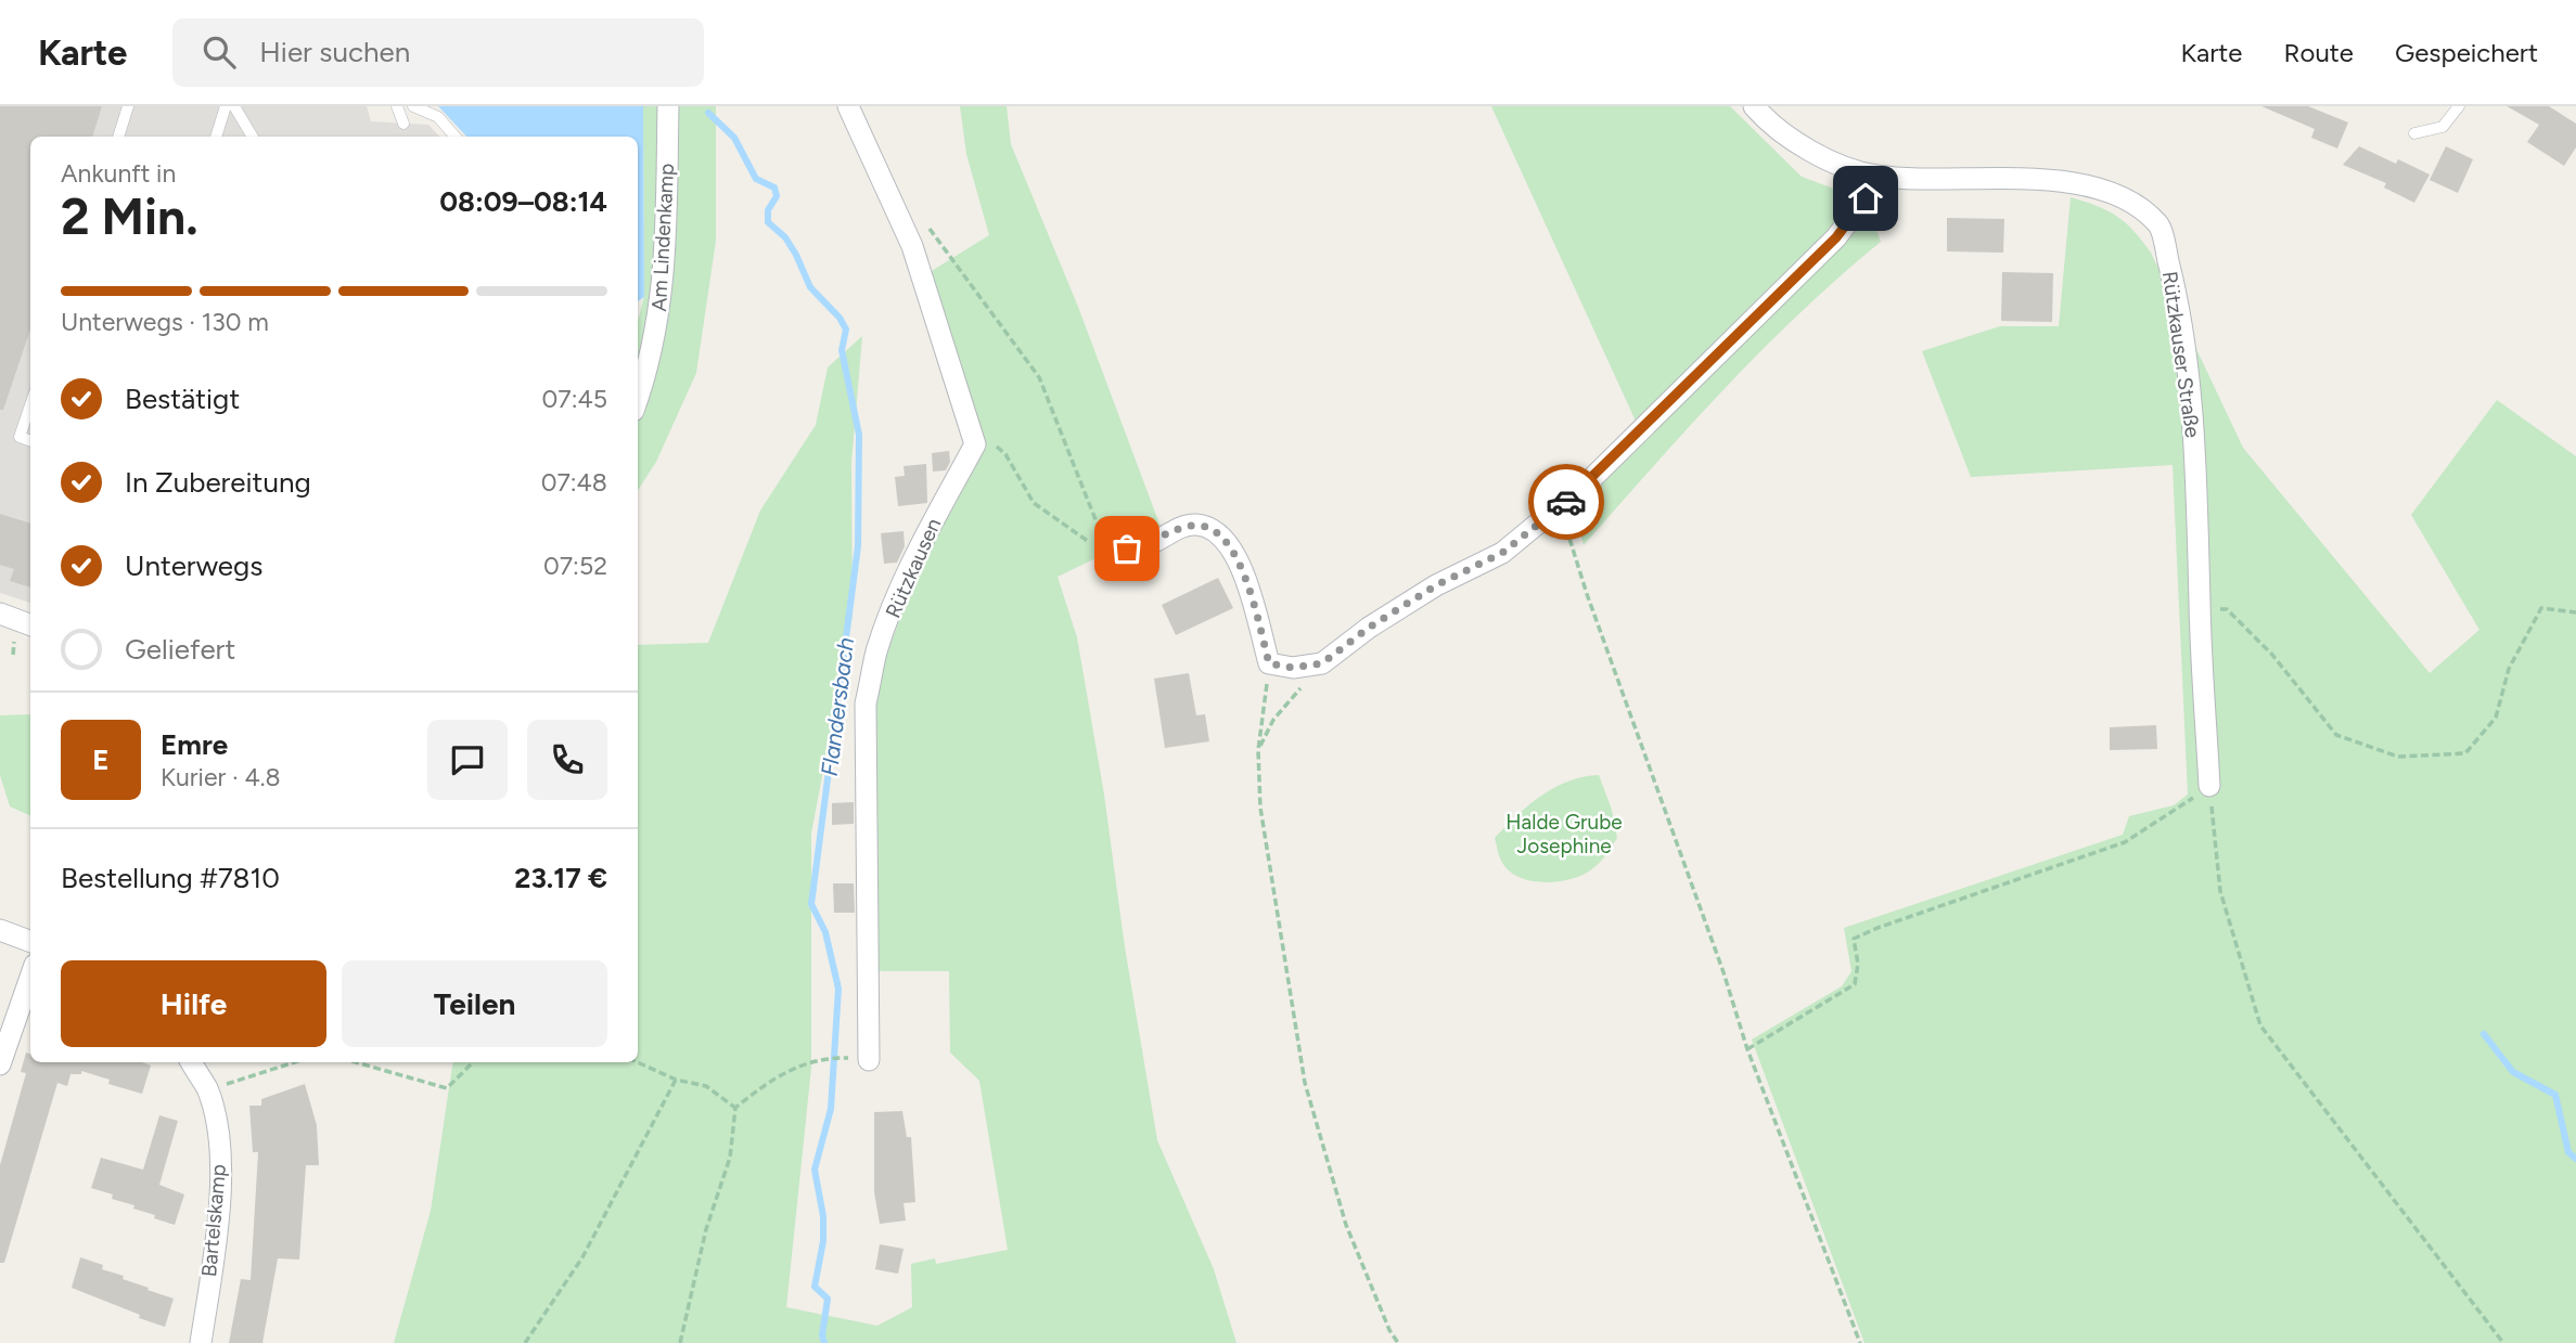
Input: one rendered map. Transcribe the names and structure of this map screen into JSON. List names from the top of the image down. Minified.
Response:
{"streets":{"street":["Am Lindenkamp","Rützkauser Straße","Rützkausen","Bartelskamp"]},"water":["Flandersbach"],"parks":["Halde Grube Josephine"],"page":{"header":"Karte","search":"Hier suchen","nav":["Karte","Route","Gespeichert"],"heading":["2 Min.","Ankunft in","08:09–08:14"],"panel":["Emre","Kurier · 4.8","Bestellung #7810","23.17 €"],"bar":"Unterwegs · 130 m","list":[["Bestätigt","07:45"],["In Zubereitung","07:48"],["Unterwegs","07:52"],"Geliefert"],"round":"E","buttons":["Hilfe","Teilen"]}}
